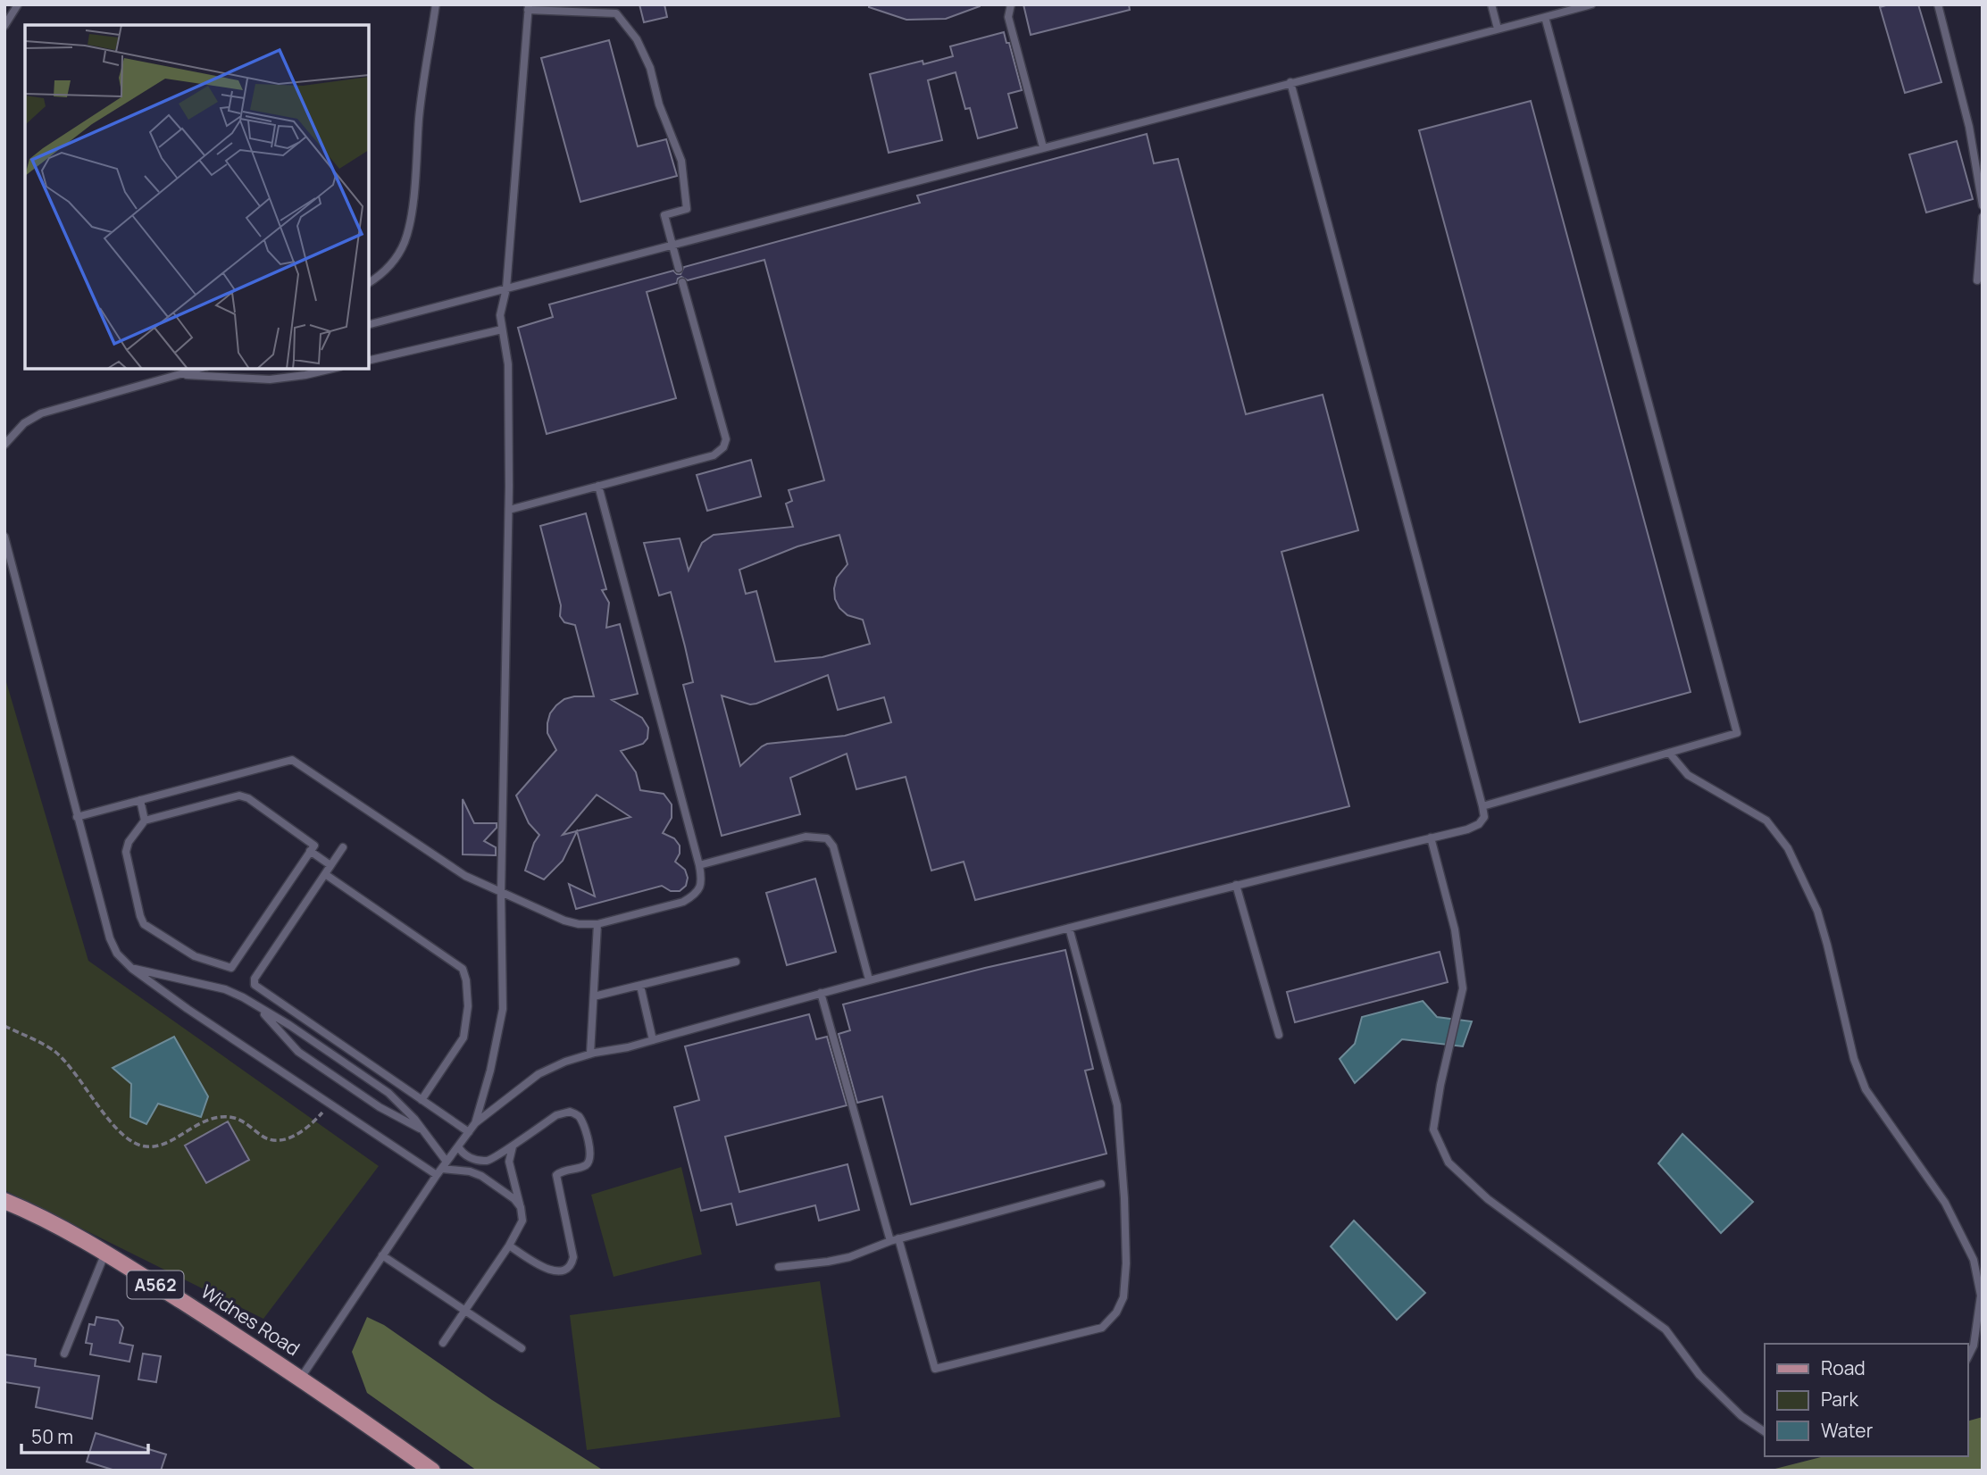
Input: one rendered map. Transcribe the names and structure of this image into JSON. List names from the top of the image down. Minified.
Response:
{"streets":{"main road":["A562","Widnes Road"]},"legend":["Road","Park","Water"],"scale_bar":"50 m"}
